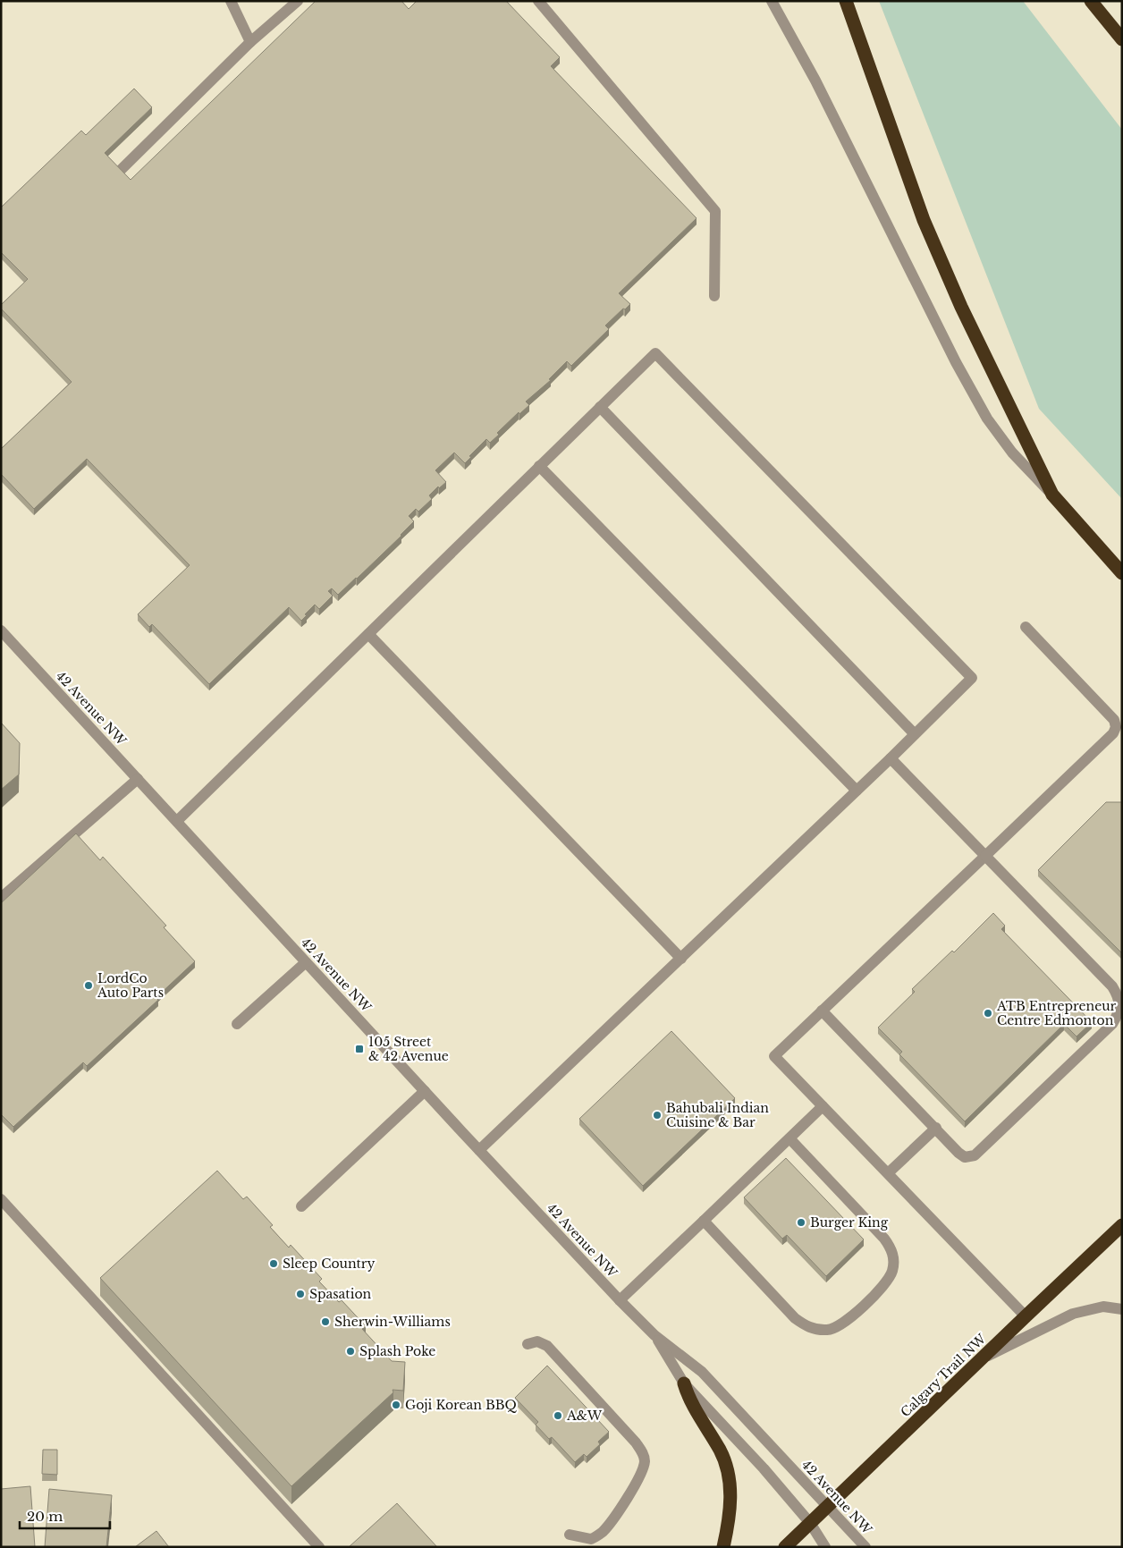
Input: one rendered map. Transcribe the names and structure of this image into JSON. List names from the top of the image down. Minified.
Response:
{"streets":{"highway":["Calgary Trail NW"],"street":["42 Avenue NW"]},"crossings":[["42 Avenue NW","Calgary Trail NW"]],"places":{"other":["LordCo Auto Parts","ATB Entrepreneur Centre Edmonton","Bahubali Indian Cuisine & Bar","Burger King","Sleep Country","Spasation","Sherwin-Williams","Splash Poke","Goji Korean BBQ","A&W"],"transit":["105 Street & 42 Avenue"]},"scale_bar":"20 m"}
